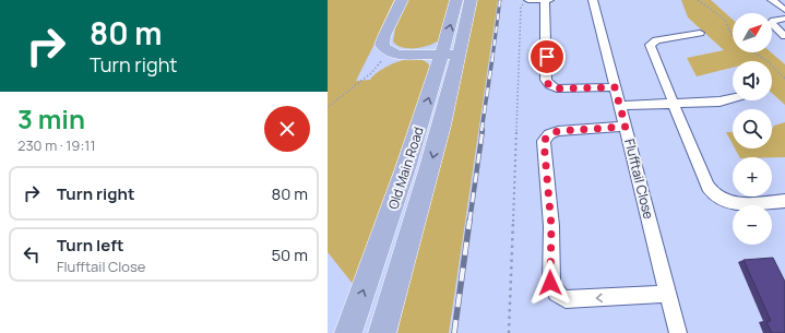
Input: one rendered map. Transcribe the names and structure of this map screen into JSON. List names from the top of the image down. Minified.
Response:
{"streets":{"main road":["Old Main Road"],"street":["Flufftail Close"]},"north":"top right","page":{"turn":["80 m","Turn right"],"map_buttons":["+","−"],"heading":["3 min","230 m · 19:11"],"list":[{"name":"Turn right","value":"80 m"},{"name":"Turn left","note":"Flufftail Close","value":"50 m"}]}}
